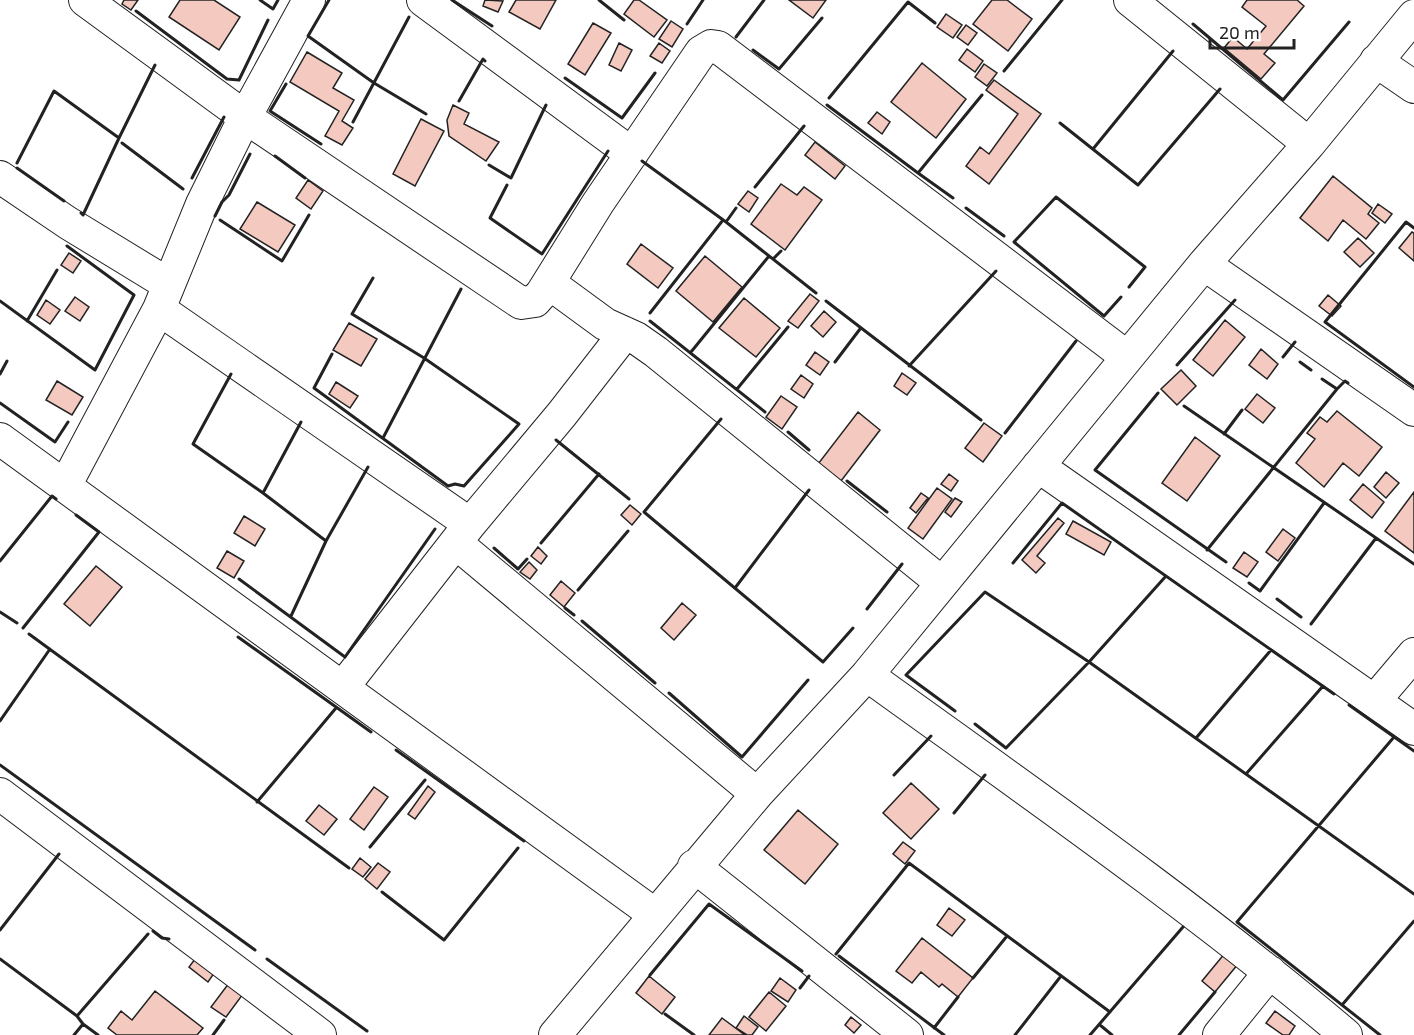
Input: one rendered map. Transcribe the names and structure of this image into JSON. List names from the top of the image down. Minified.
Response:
{"scale_bar":"20 m"}
